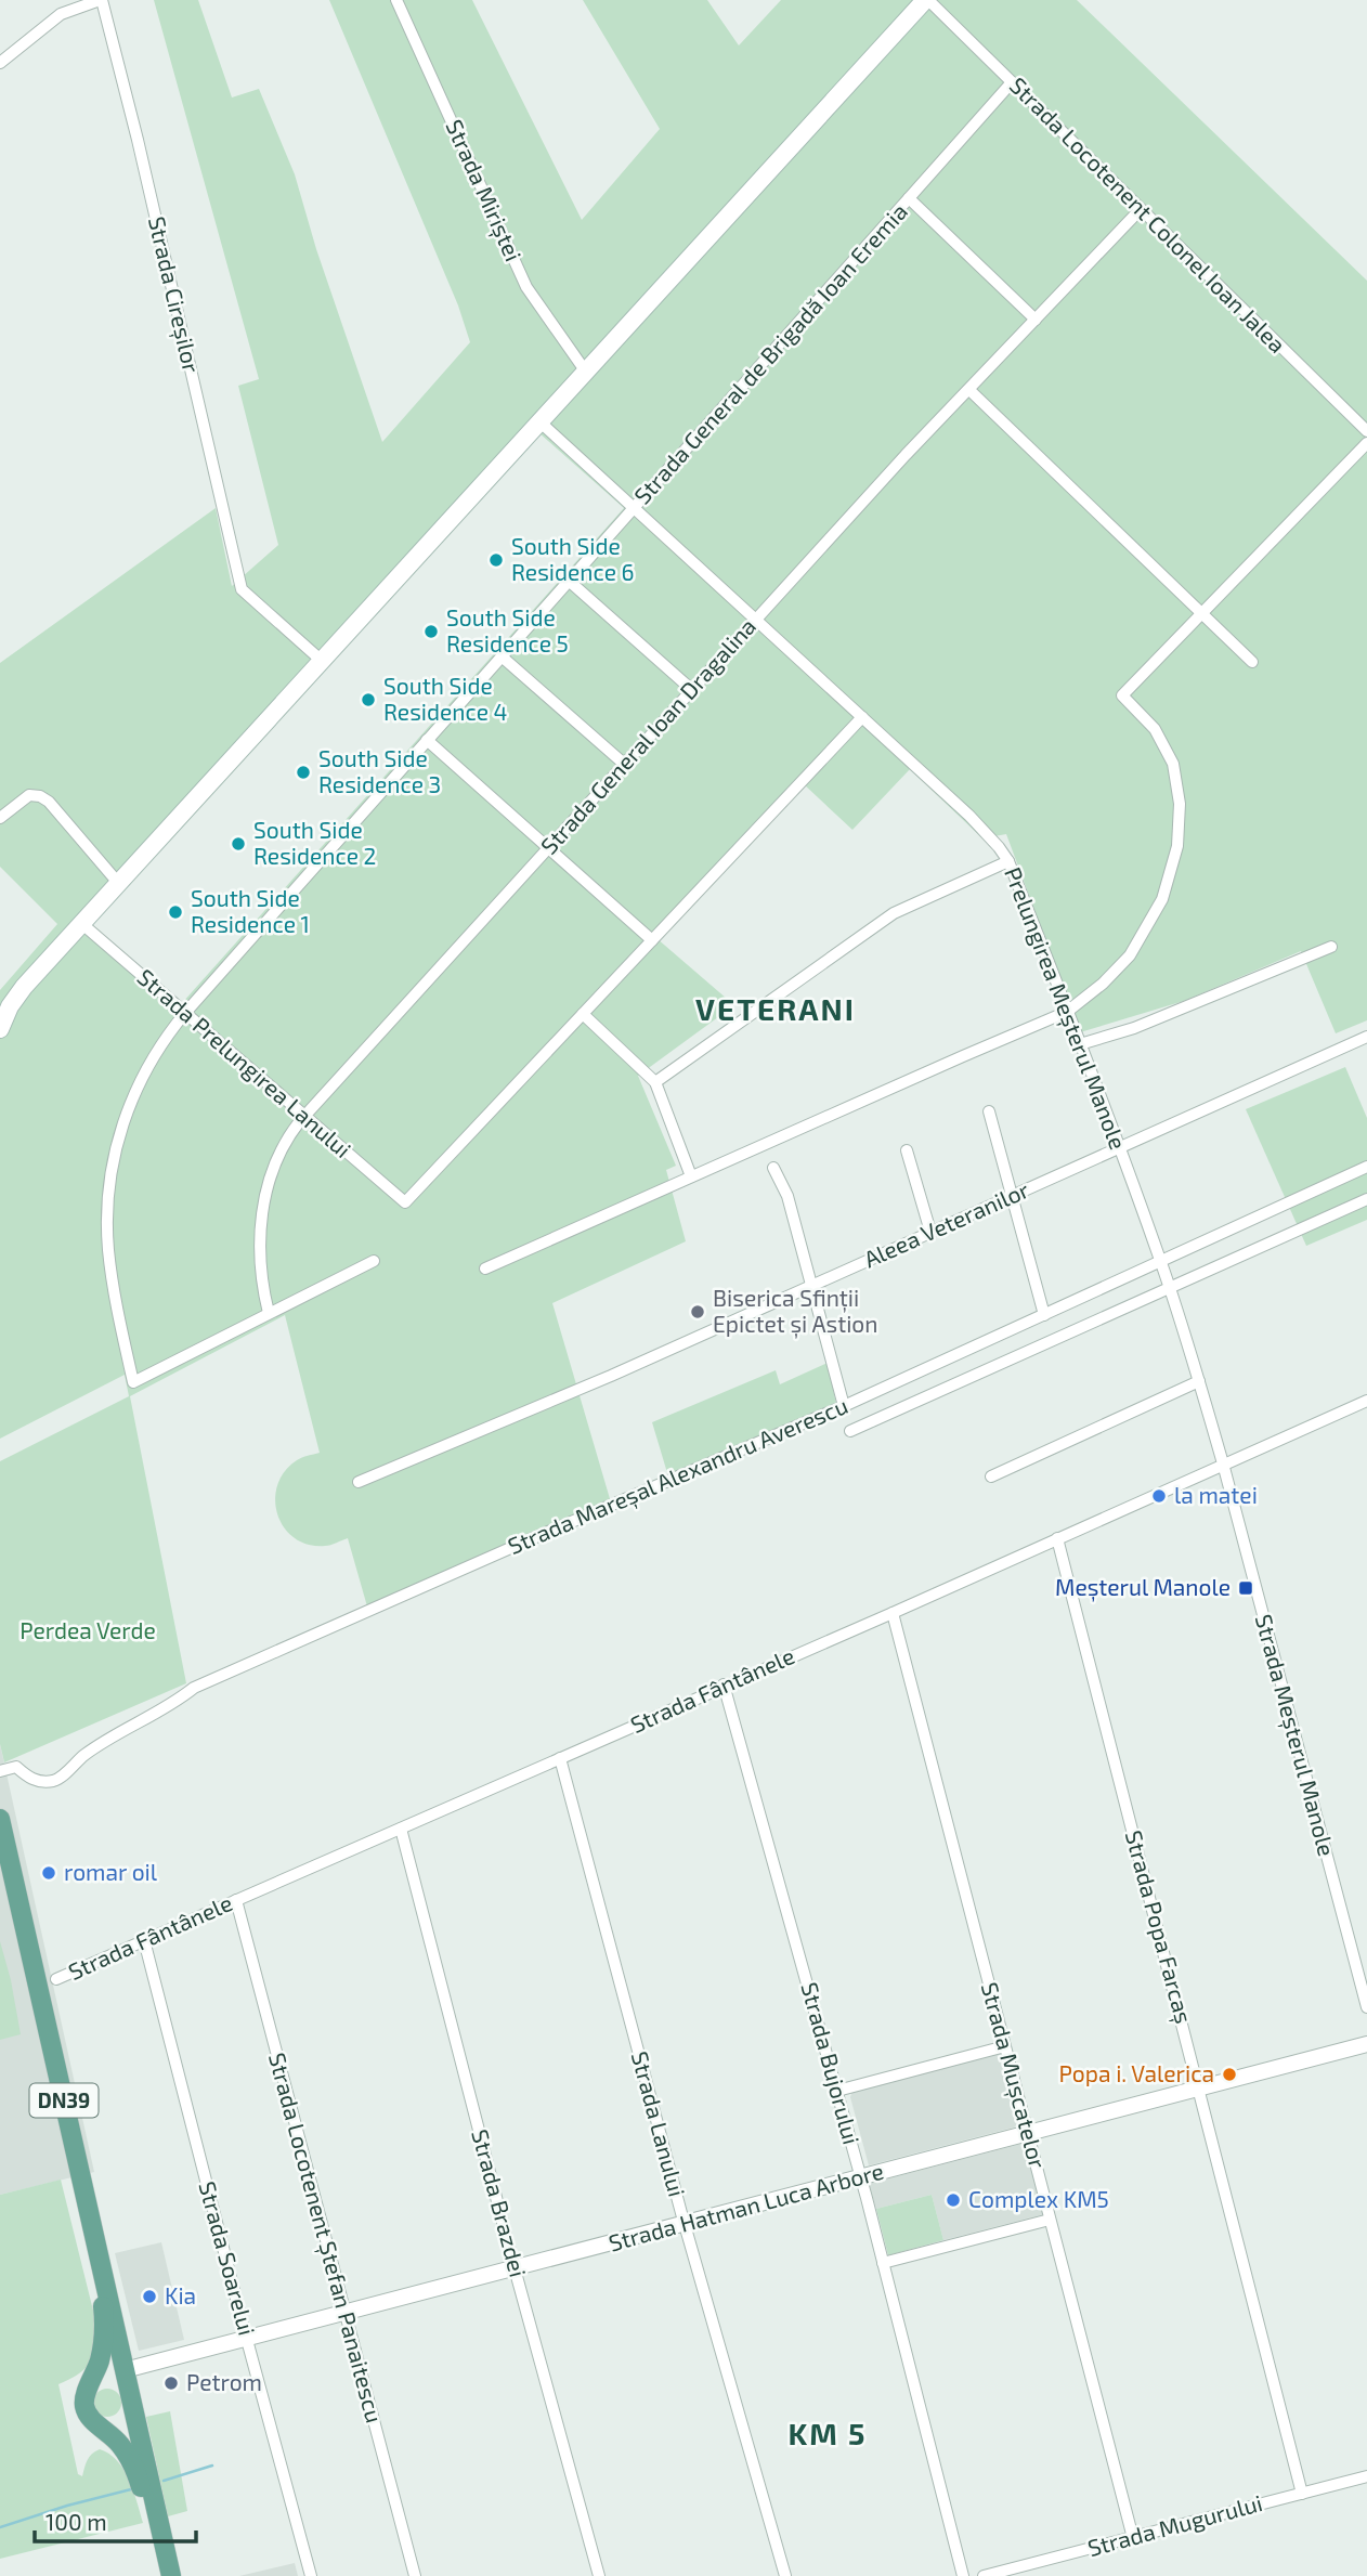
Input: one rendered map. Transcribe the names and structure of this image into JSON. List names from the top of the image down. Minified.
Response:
{"streets":{"main road":["DN39"],"street":["Strada Miriștei","Strada Locotenent Colonel Ioan Jalea","Strada Cireșilor","Strada General de Brigadă Ioan Eremia","Strada General Ioan Dragalina","Prelungirea Meșterul Manole","Strada Prelungirea Lanului","Aleea Veteranilor","Strada Mareșal Alexandru Averescu","Strada Fântânele","Strada Meșterul Manole","Strada Popa Farcaș","Strada Bujorului","Strada Mușcatelor","Strada Lanului","Strada Brazdei","Strada Hatman Luca Arbore","Strada Locotenent Ștefan Panaitescu","Strada Soarelui","Strada Mugurului"]},"crossings":[["Strada Locotenent Colonel Ioan Jalea","Strada General de Brigadă Ioan Eremia"],["Strada Locotenent Colonel Ioan Jalea","Strada General Ioan Dragalina"],["Strada General de Brigadă Ioan Eremia","Strada General Ioan Dragalina"],["Strada General de Brigadă Ioan Eremia","Prelungirea Meșterul Manole"],["Strada General de Brigadă Ioan Eremia","Strada Prelungirea Lanului"],["Strada General Ioan Dragalina","Prelungirea Meșterul Manole"],["Strada General Ioan Dragalina","Strada Prelungirea Lanului"],["Prelungirea Meșterul Manole","Aleea Veteranilor"],["Prelungirea Meșterul Manole","Strada Mareșal Alexandru Averescu"],["Prelungirea Meșterul Manole","Strada Fântânele"],["Prelungirea Meșterul Manole","Strada Meșterul Manole"],["Strada Fântânele","Strada Meșterul Manole"],["Strada Fântânele","Strada Popa Farcaș"],["Strada Fântânele","Strada Bujorului"],["Strada Fântânele","Strada Mușcatelor"],["Strada Fântânele","Strada Lanului"],["Strada Fântânele","Strada Brazdei"],["Strada Fântânele","Strada Locotenent Ștefan Panaitescu"],["Strada Fântânele","Strada Soarelui"],["Strada Popa Farcaș","Strada Hatman Luca Arbore"],["Strada Popa Farcaș","Strada Mugurului"],["Strada Bujorului","Strada Hatman Luca Arbore"],["Strada Mușcatelor","Strada Hatman Luca Arbore"],["Strada Mușcatelor","Strada Mugurului"],["DN39","Strada Hatman Luca Arbore"],["Strada Lanului","Strada Hatman Luca Arbore"],["Strada Brazdei","Strada Hatman Luca Arbore"],["Strada Hatman Luca Arbore","Strada Locotenent Ștefan Panaitescu"],["Strada Hatman Luca Arbore","Strada Soarelui"]],"districts":["VETERANI","KM 5"],"parks":["Perdea Verde"],"places":{"other":["South Side Residence 6","South Side Residence 5","South Side Residence 4","South Side Residence 3","South Side Residence 2","South Side Residence 1","Biserica Sfinții Epictet și Astion","la matei","romar oil","Popa i. Valerica","Complex KM5","Kia","Petrom"],"transit":["Meșterul Manole"]},"scale_bar":"100 m"}
